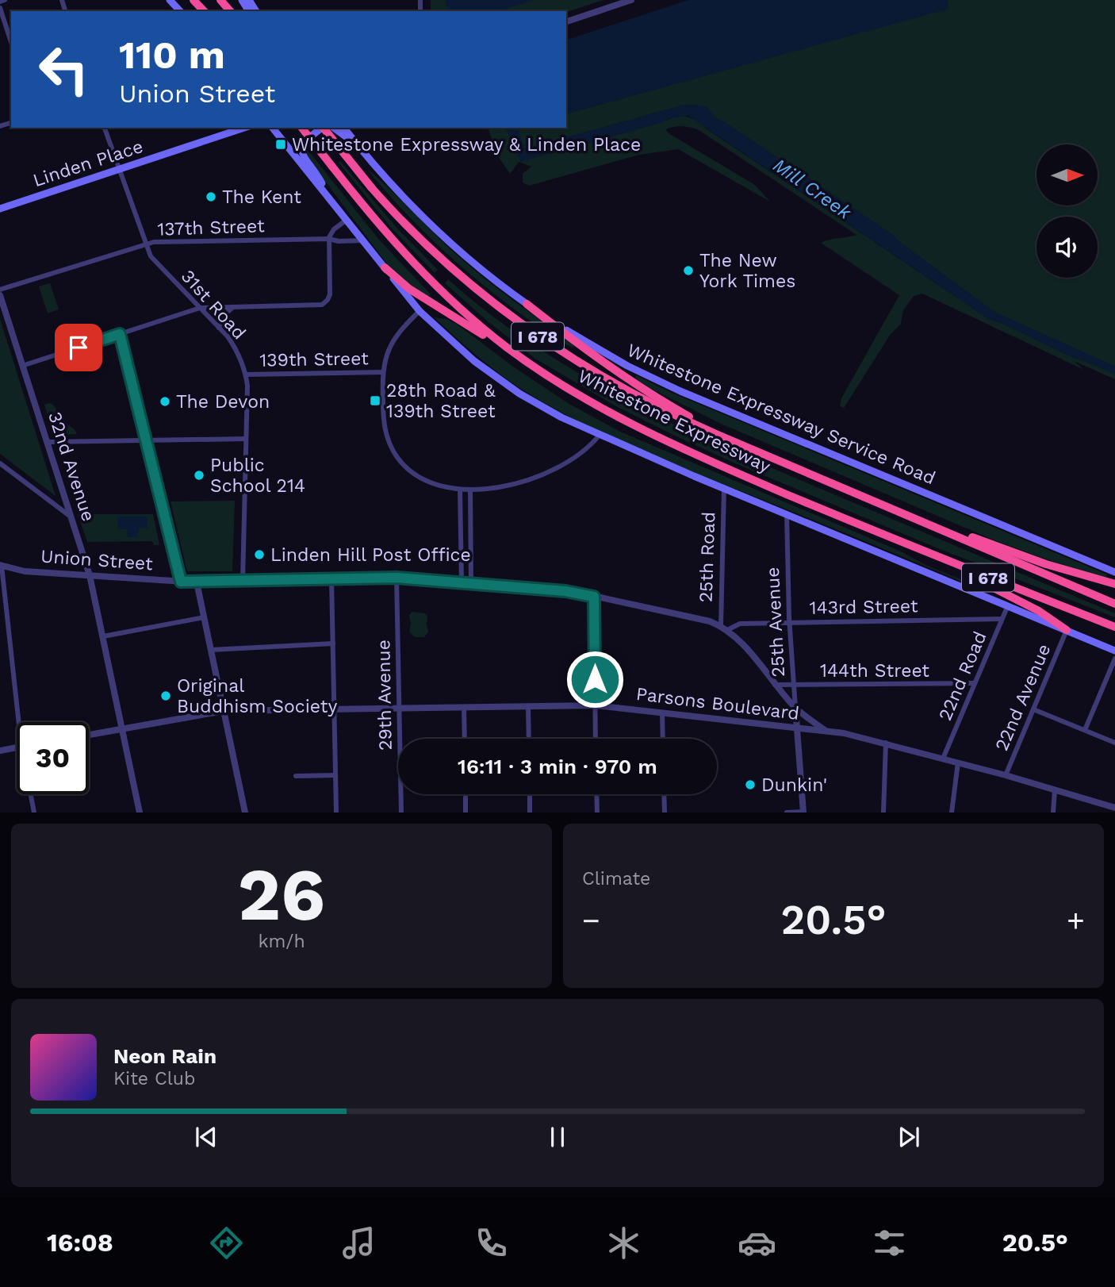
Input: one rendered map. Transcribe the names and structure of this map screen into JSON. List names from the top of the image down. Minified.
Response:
{"streets":{"highway":["I 678","Whitestone Expressway"],"main road":["Linden Place","Whitestone Expressway Service Road"],"street":["137th Street","31st Road","139th Street","32nd Avenue","25th Road","Union Street","143rd Street","25th Avenue","144th Street","22nd Road","29th Avenue","22nd Avenue","Parsons Boulevard"]},"crossings":[["Linden Place","31st Road"],["137th Street","31st Road"],["31st Road","139th Street"],["31st Road","Union Street"],["32nd Avenue","Union Street"],["32nd Avenue","Parsons Boulevard"],["25th Road","Union Street"],["Union Street","143rd Street"],["Union Street","25th Avenue"],["Union Street","144th Street"],["Union Street","29th Avenue"],["Union Street","Parsons Boulevard"],["143rd Street","25th Avenue"],["143rd Street","22nd Road"],["25th Avenue","144th Street"],["25th Avenue","Parsons Boulevard"],["144th Street","22nd Road"],["22nd Road","Parsons Boulevard"],["29th Avenue","Parsons Boulevard"],["22nd Avenue","Parsons Boulevard"]],"water":["Mill Creek"],"places":{"transit":["Whitestone Expressway & Linden Place","28th Road & 139th Street"],"other":["The Kent","The New York Times","The Devon","Public School 214","Linden Hill Post Office","Original Buddhism Society","Dunkin'"]},"north":"right","page":{"turn":["110 m","Union Street"],"limit":"30","trip":"16:11 · 3 min · 970 m","tile":[["26","km/h"],"Climate"],"heat":["−","20.5°","+"],"song":["Neon Rain","Kite Club"],"tabs":["16:08","20.5°"]}}
